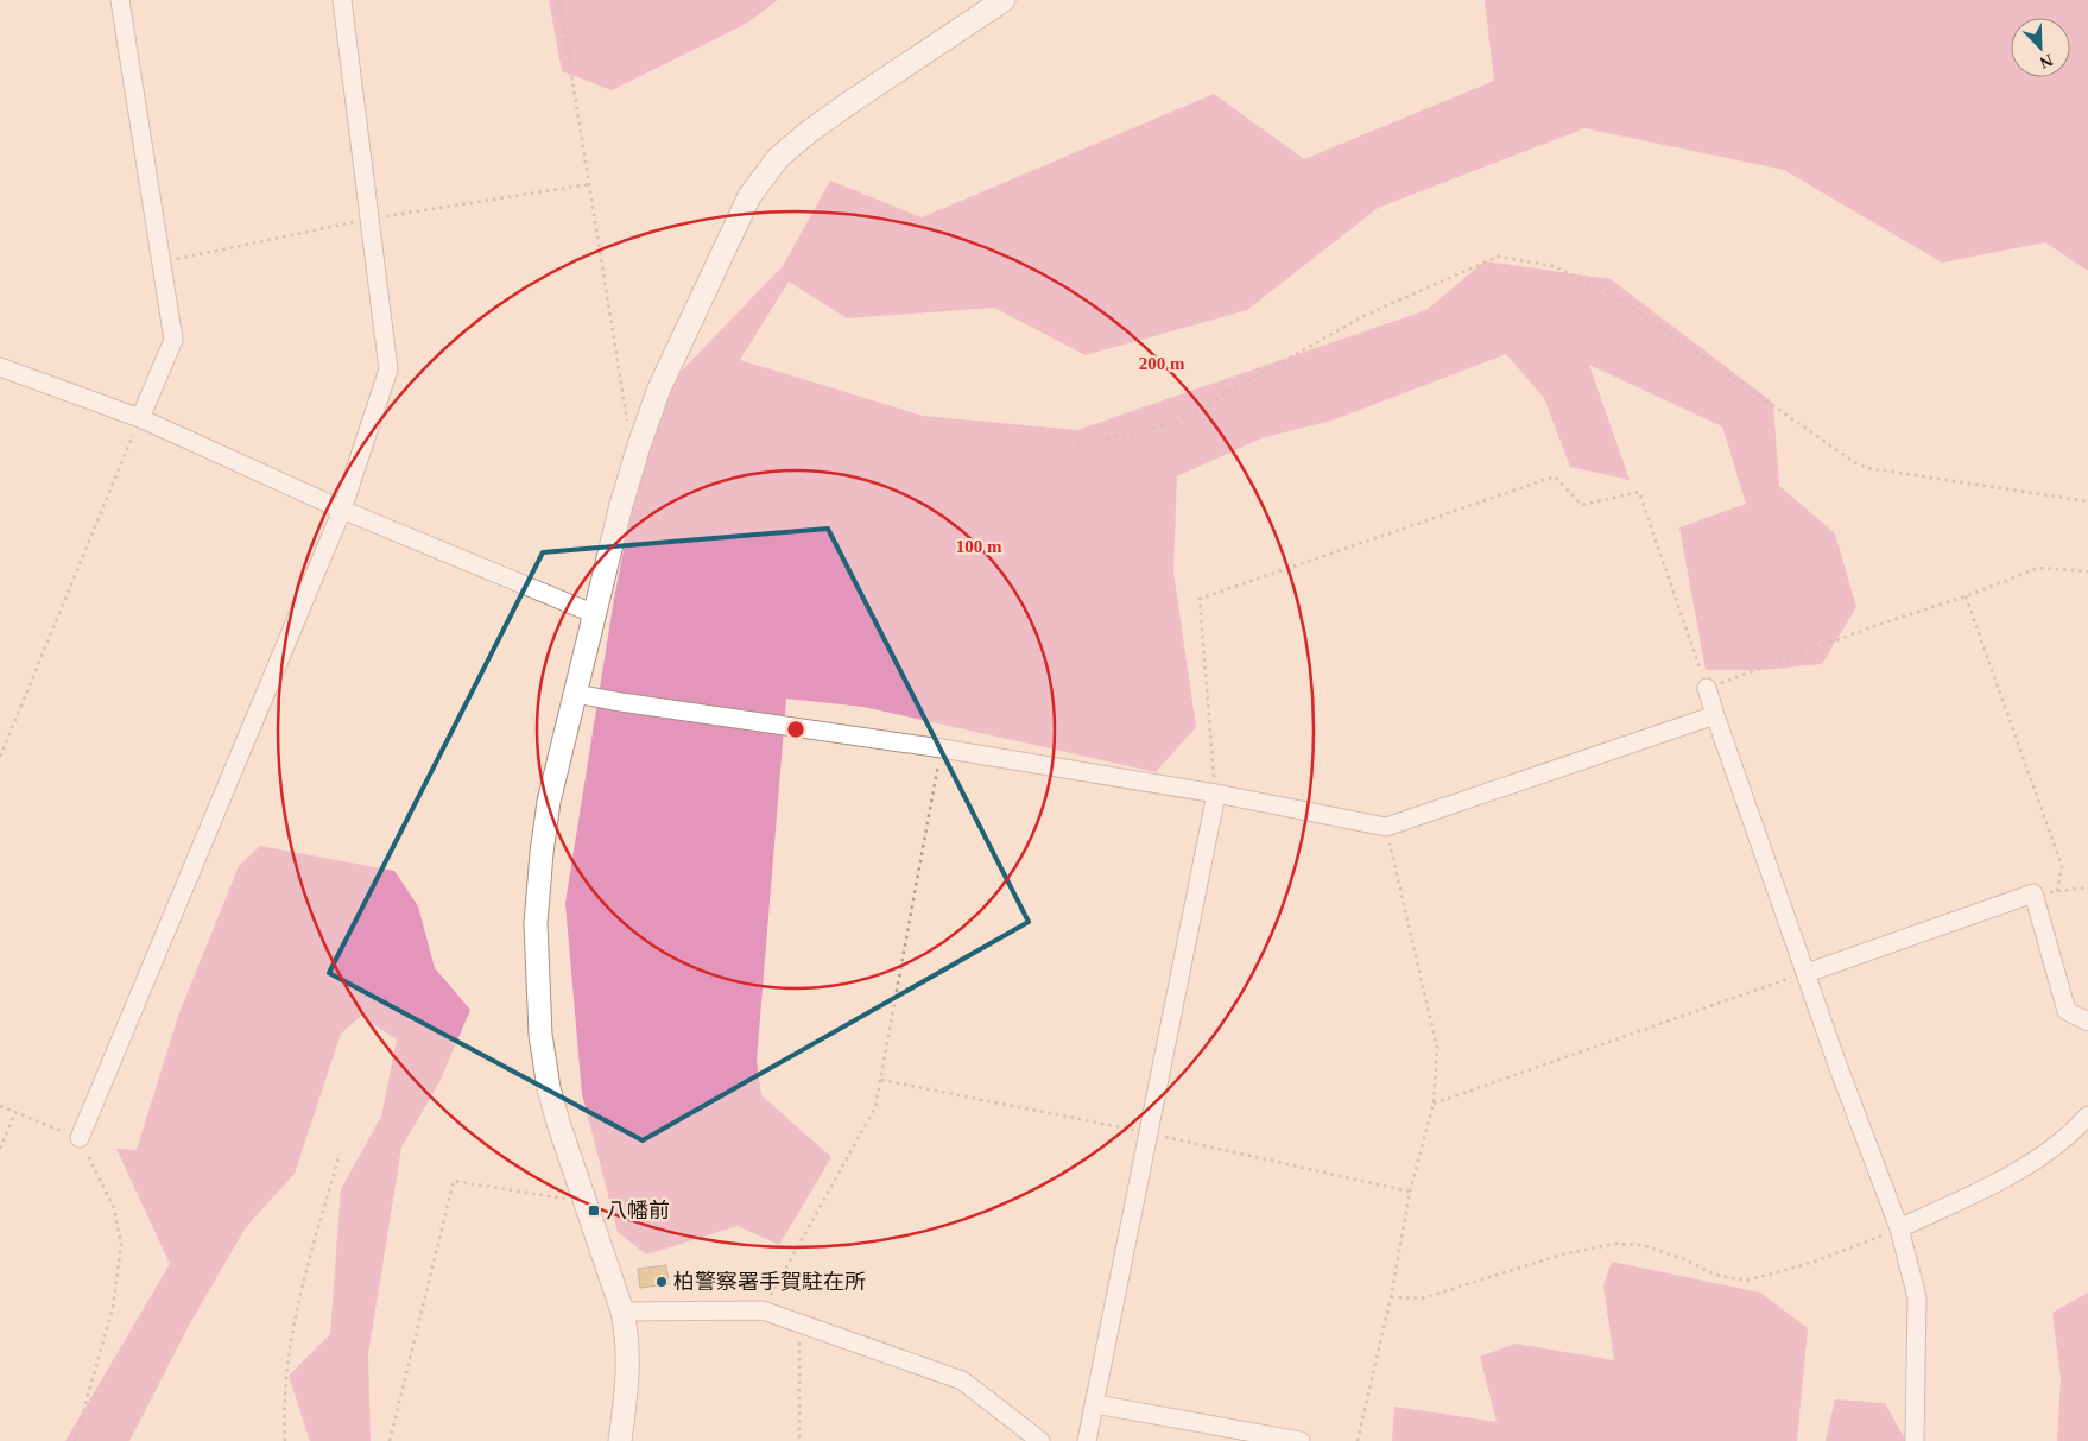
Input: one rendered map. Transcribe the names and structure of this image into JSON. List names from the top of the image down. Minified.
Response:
{"places":{"transit":["八幡前"],"other":["柏警察署手賀駐在所"]},"north":"bottom right","rings":["200 m","100 m"]}
